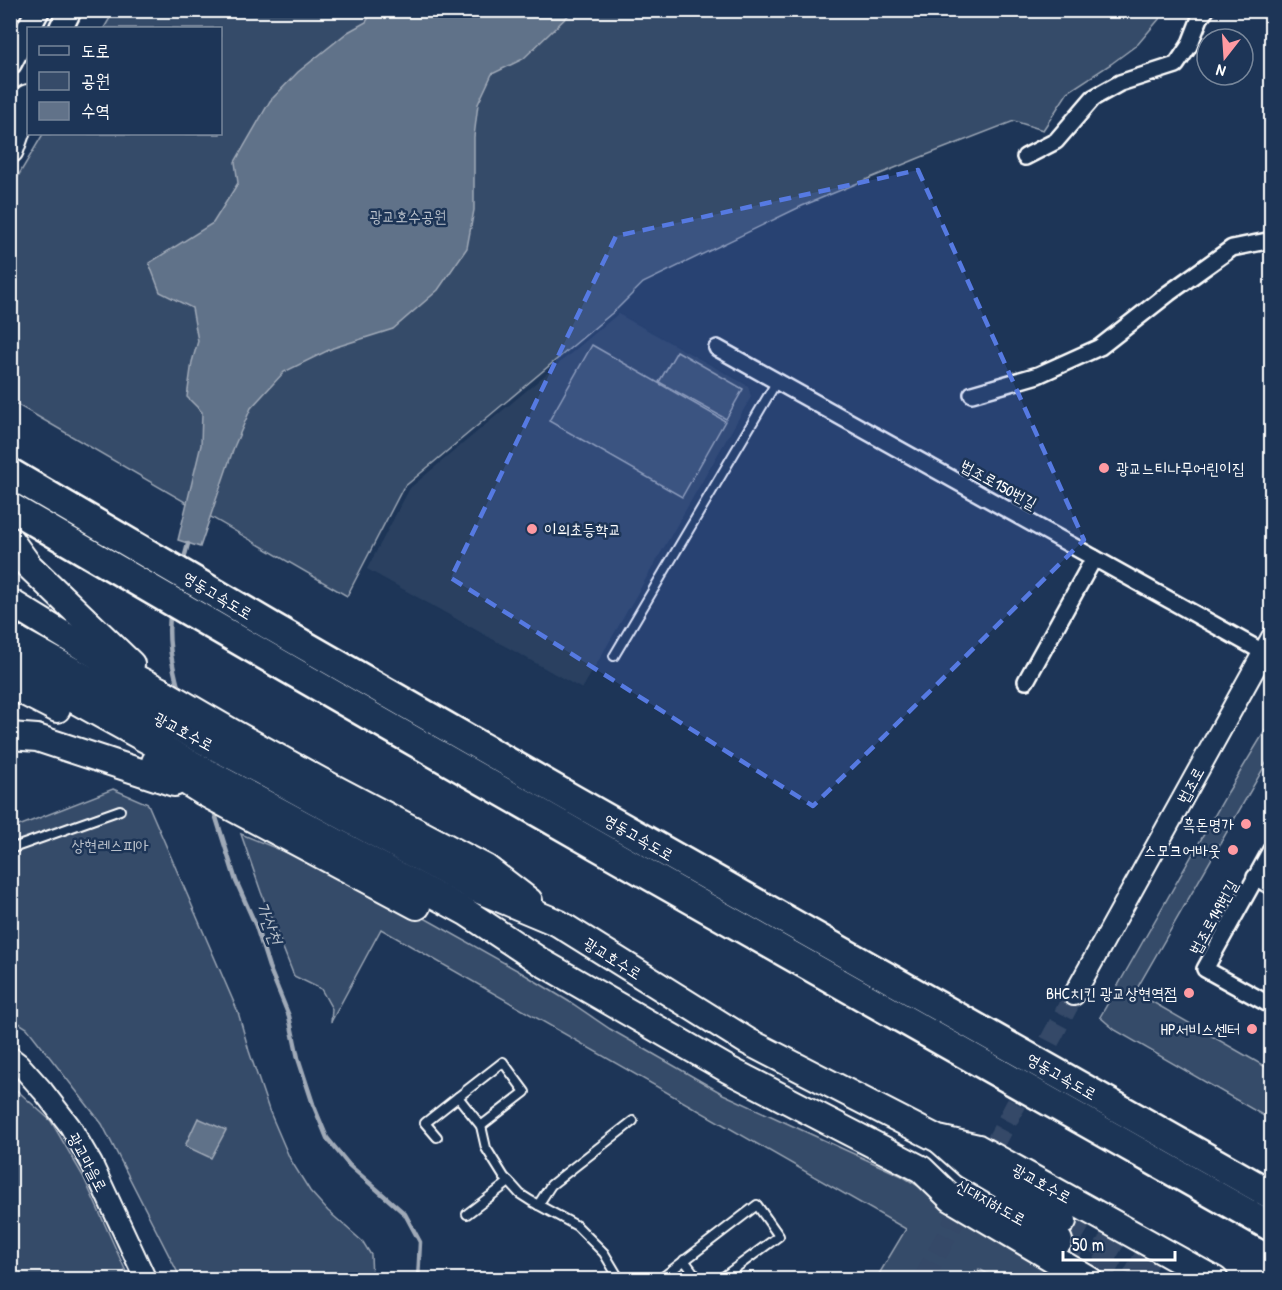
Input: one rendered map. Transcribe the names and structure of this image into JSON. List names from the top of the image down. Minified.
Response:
{"streets":{"highway":["영동고속도로","광교호수로","신대지하도로"],"street":["법조로150번길","법조로","법조로149번길","광교마을로"]},"crossings":[["법조로150번길","법조로"],["광교호수로","신대지하도로"]],"water":["가산천"],"parks":["광교호수공원","상현레스피아"],"places":["광교느티나무어린이집","이의초등학교","흑돈명가","스모크어바웃","BHC치킨 광교상현역점","HP서비스센터"],"legend":["도로","공원","수역"],"scale_bar":"50 m","north":"bottom"}
